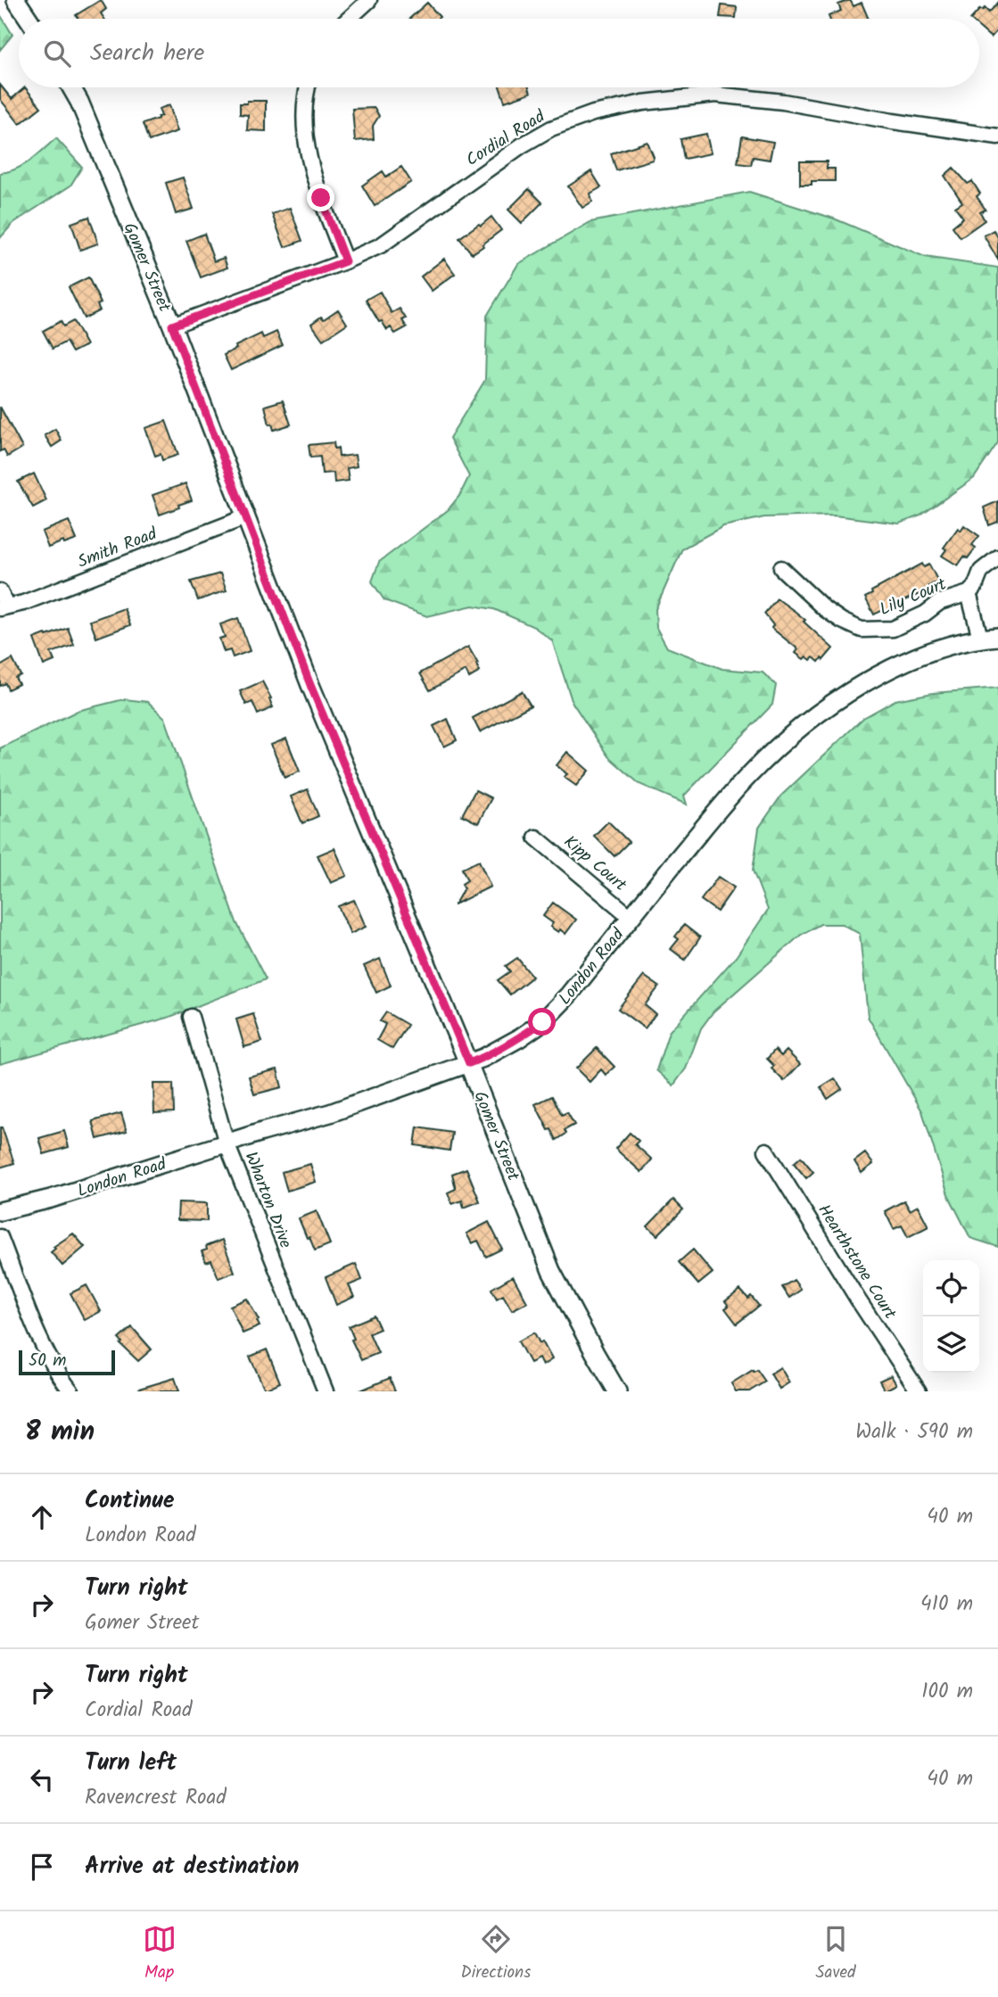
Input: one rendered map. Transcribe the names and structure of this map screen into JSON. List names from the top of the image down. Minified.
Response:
{"streets":{"street":["Cordial Road","Gomer Street","Smith Road","Lily Court","Kipp Court","London Road","Wharton Drive","Hearthstone Court"]},"crossings":[["Cordial Road","Gomer Street"],["Gomer Street","Smith Road"],["Gomer Street","London Road"],["Kipp Court","London Road"],["London Road","Wharton Drive"]],"scale_bar":"50 m","page":{"search":"Search here","scale":"50 m","heading":["8 min","Walk · 590 m"],"list":[["Continue","London Road","40 m"],["Turn right","Gomer Street","410 m"],["Turn right","Cordial Road","100 m"],["Turn left","Ravencrest Road","40 m"],"Arrive at destination"],"nav":["Map","Directions","Saved"]}}
